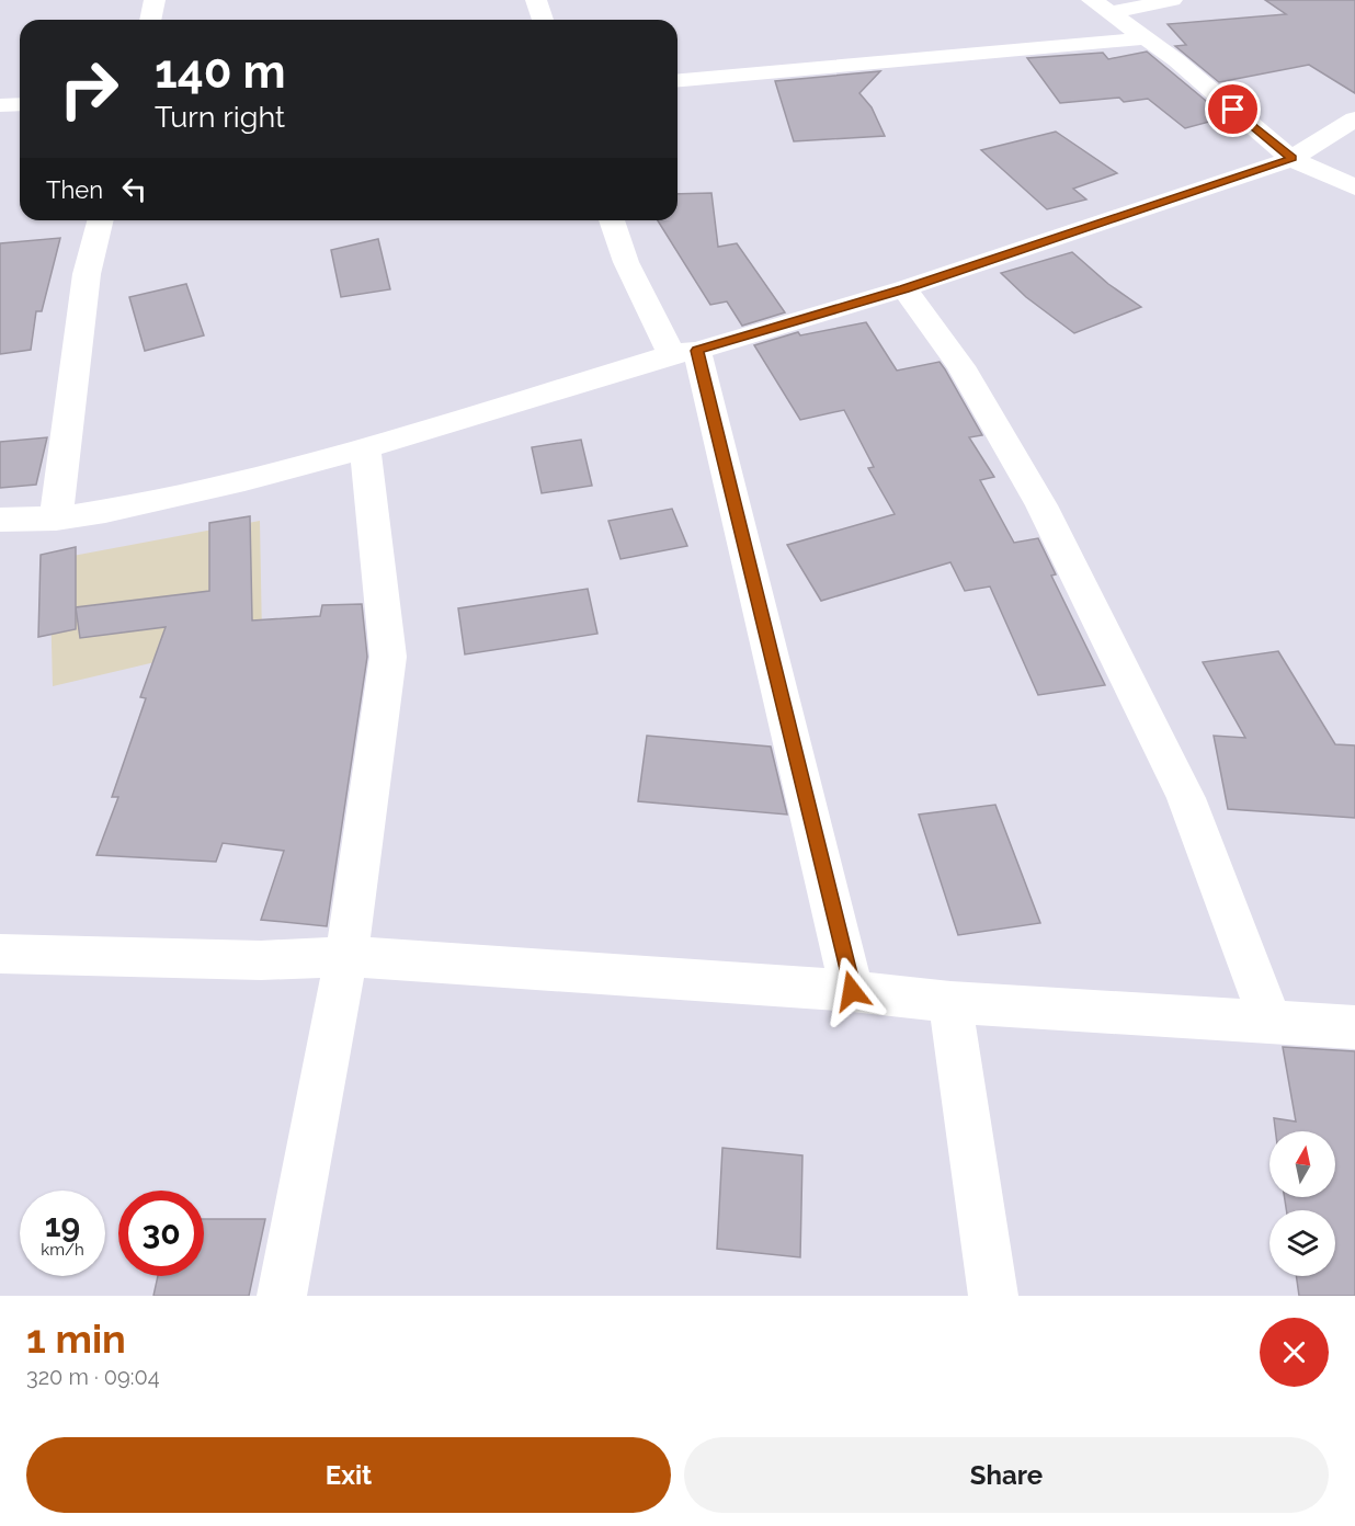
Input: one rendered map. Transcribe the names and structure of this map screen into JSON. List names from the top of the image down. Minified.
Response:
{"north":"top","page":{"turn":["140 m","Turn right"],"then":"Then","speed":"19 km/h","limit":"30","heading":["1 min","320 m · 09:04"],"buttons":["Exit","Share"]}}
